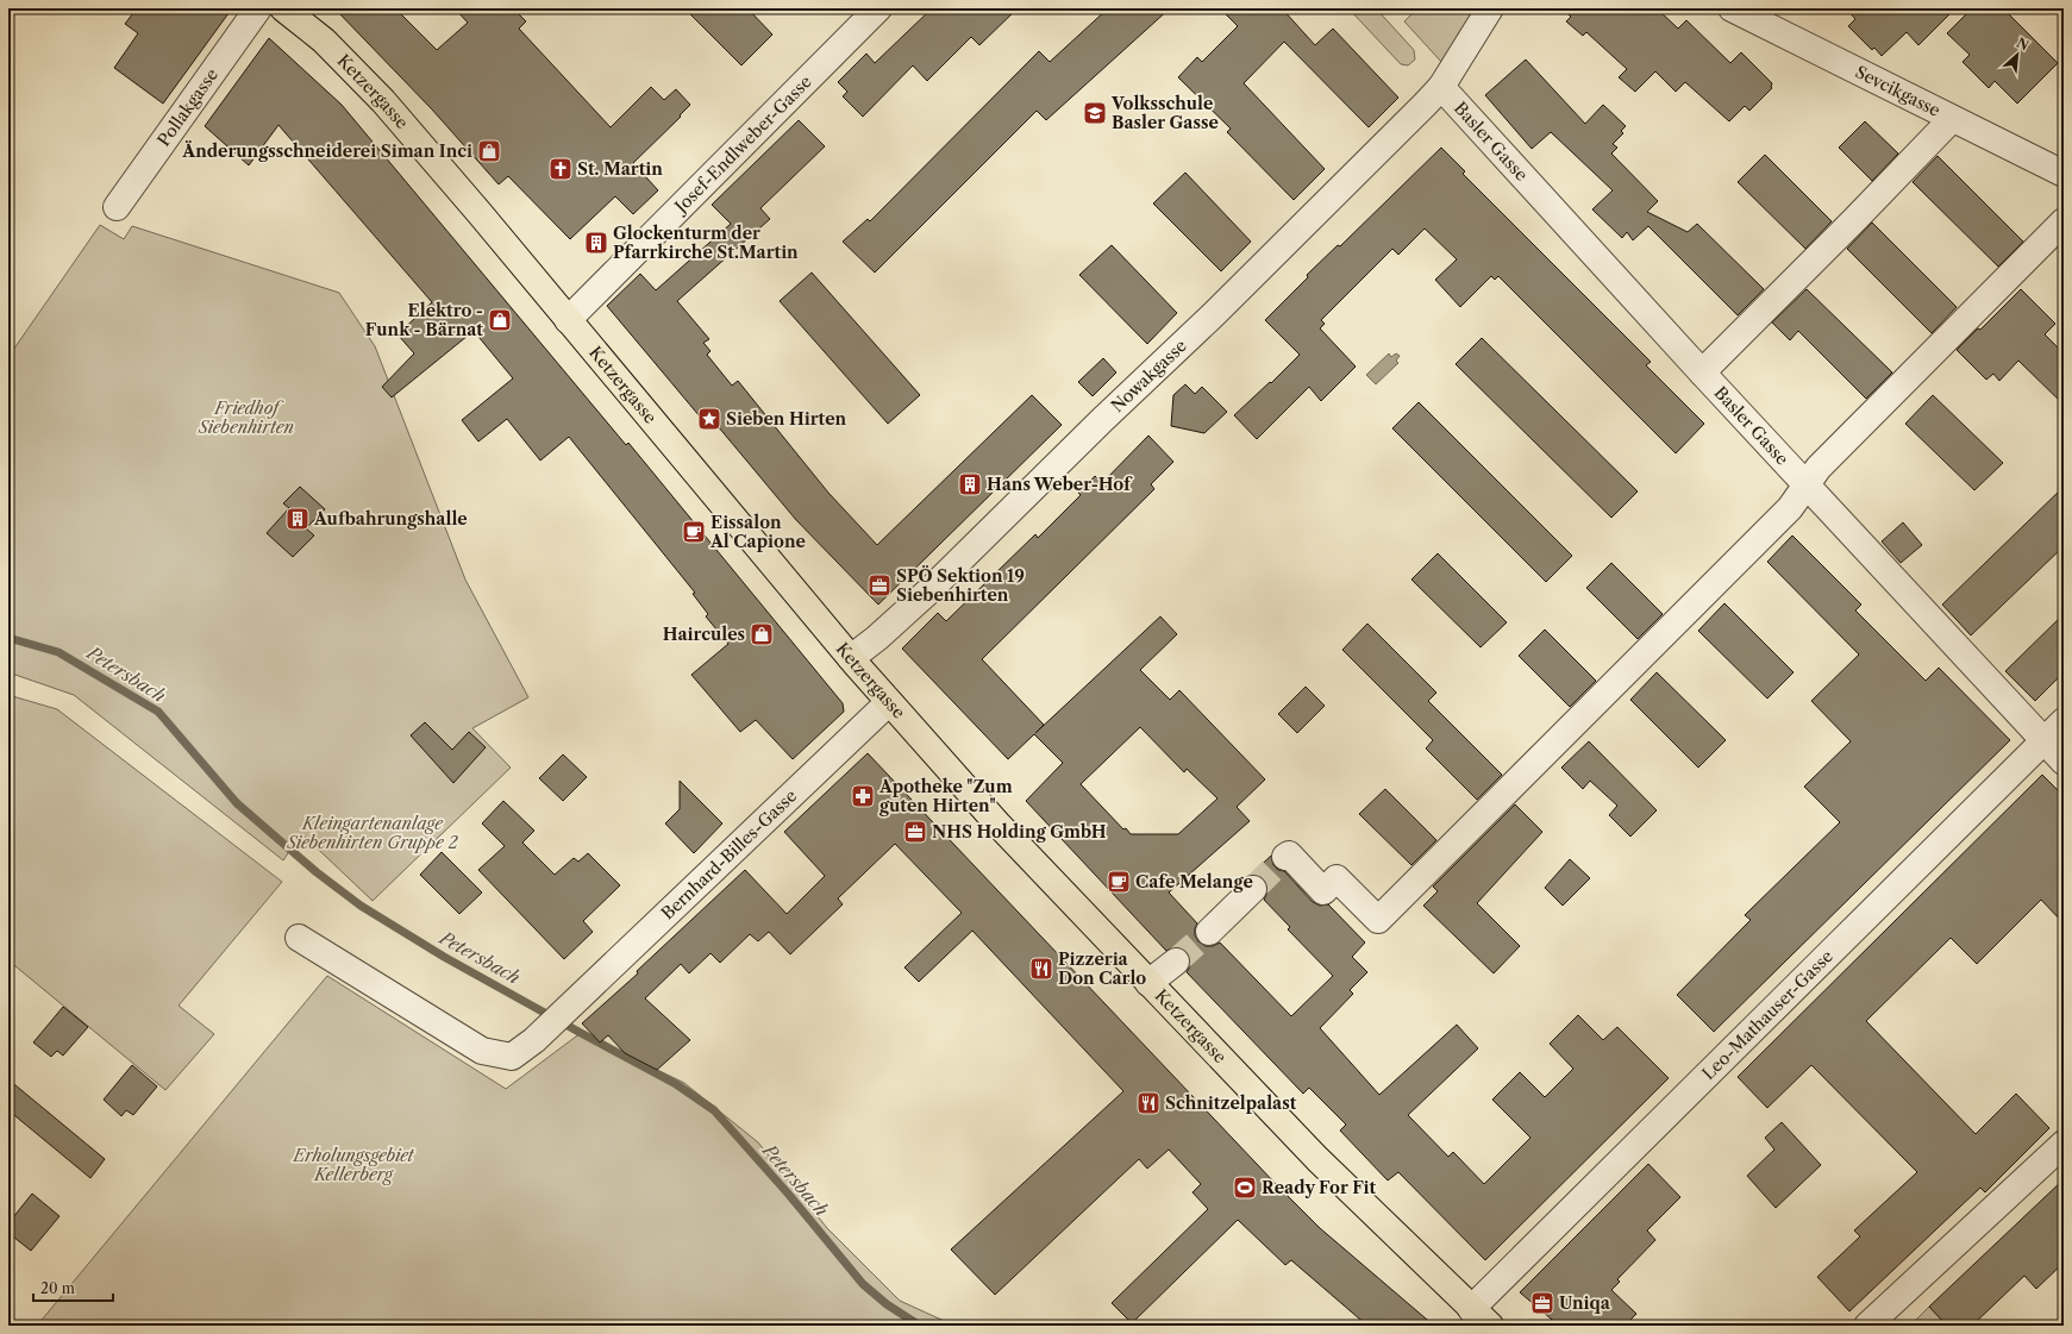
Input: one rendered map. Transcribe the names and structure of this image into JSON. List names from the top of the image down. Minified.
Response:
{"streets":{"main road":["Ketzergasse"],"street":["Sevcikgasse","Pollakgasse","Basler Gasse","Josef-Endlweber-Gasse","Nowakgasse","Bernhard-Billes-Gasse","Leo-Mathauser-Gasse"]},"crossings":[["Ketzergasse","Josef-Endlweber-Gasse"],["Ketzergasse","Nowakgasse"],["Ketzergasse","Bernhard-Billes-Gasse"],["Ketzergasse","Leo-Mathauser-Gasse"],["Basler Gasse","Nowakgasse"],["Basler Gasse","Leo-Mathauser-Gasse"]],"water":["Petersbach"],"parks":["Friedhof Siebenhirten","Kleingartenanlage Siebenhirten Gruppe 2","Erholungsgebiet Kellerberg"],"places":{"school or university":["Volksschule Basler Gasse"],"shop":["Änderungsschneiderei Siman Inci","Elektro - Funk - Bärnat","Haircules"],"church":["St. Martin"],"building":["Glockenturm der Pfarrkirche St.Martin","Hans Weber-Hof","Aufbahrungshalle"],"place":["Sieben Hirten"],"cafe":["Eissalon Al Capione","Cafe Melange"],"office":["SPÖ Sektion 19 Siebenhirten","NHS Holding GmbH","Uniqa"],"pharmacy":["Apotheke \"Zum guten Hirten\""],"restaurant":["Pizzeria Don Carlo","Schnitzelpalast"],"sports":["Ready For Fit"]},"scale_bar":"20 m","north":"top right"}
